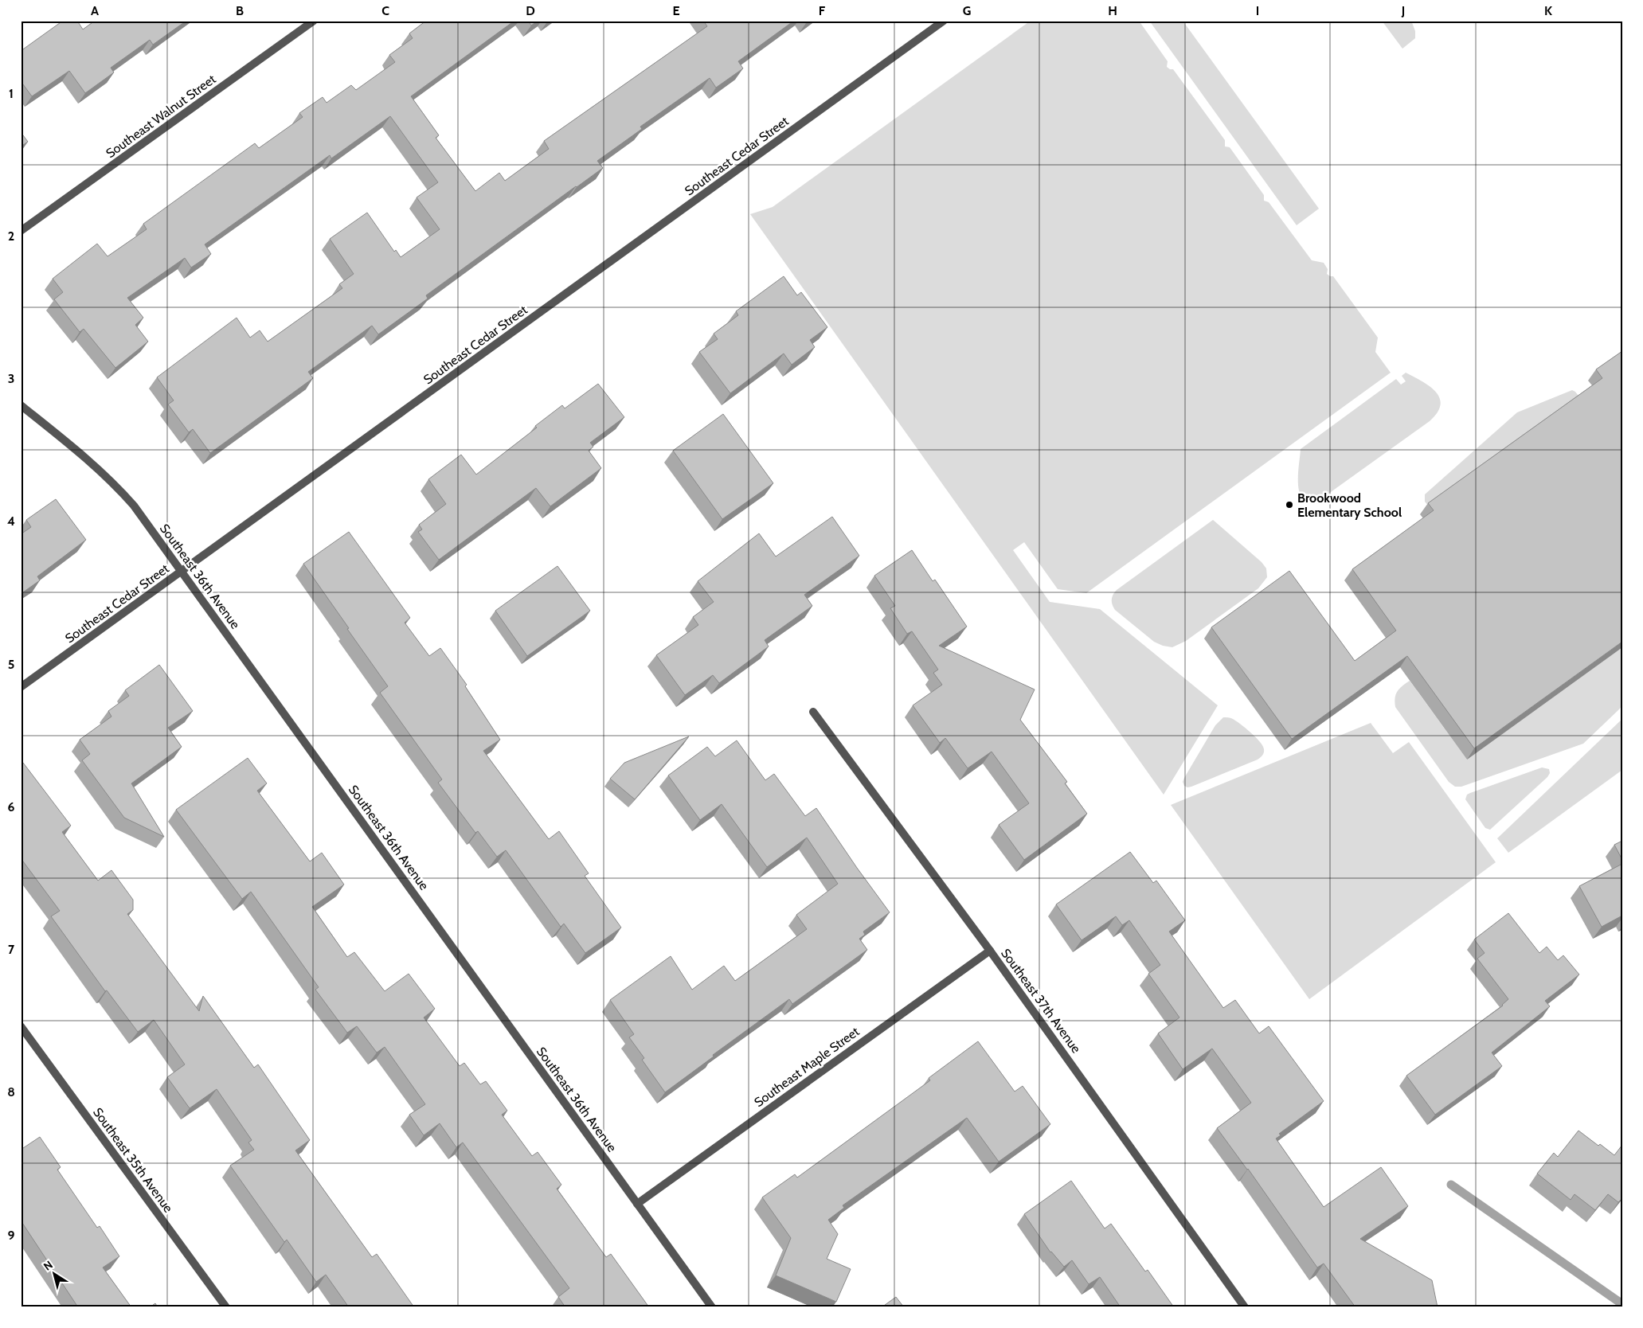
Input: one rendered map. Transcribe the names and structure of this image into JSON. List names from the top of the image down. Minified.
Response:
{"streets":{"street":["Southeast Walnut Street","Southeast Cedar Street","Southeast 36th Avenue","Southeast 37th Avenue","Southeast Maple Street","Southeast 35th Avenue"]},"crossings":[["Southeast Cedar Street","Southeast 36th Avenue"],["Southeast 36th Avenue","Southeast Maple Street"],["Southeast 37th Avenue","Southeast Maple Street"]],"places":["Brookwood Elementary School"],"north":"top left","grid":{"columns":["A","B","C","D","E","F","G","H","I","J","K"],"rows":["1","2","3","4","5","6","7","8","9"]}}
